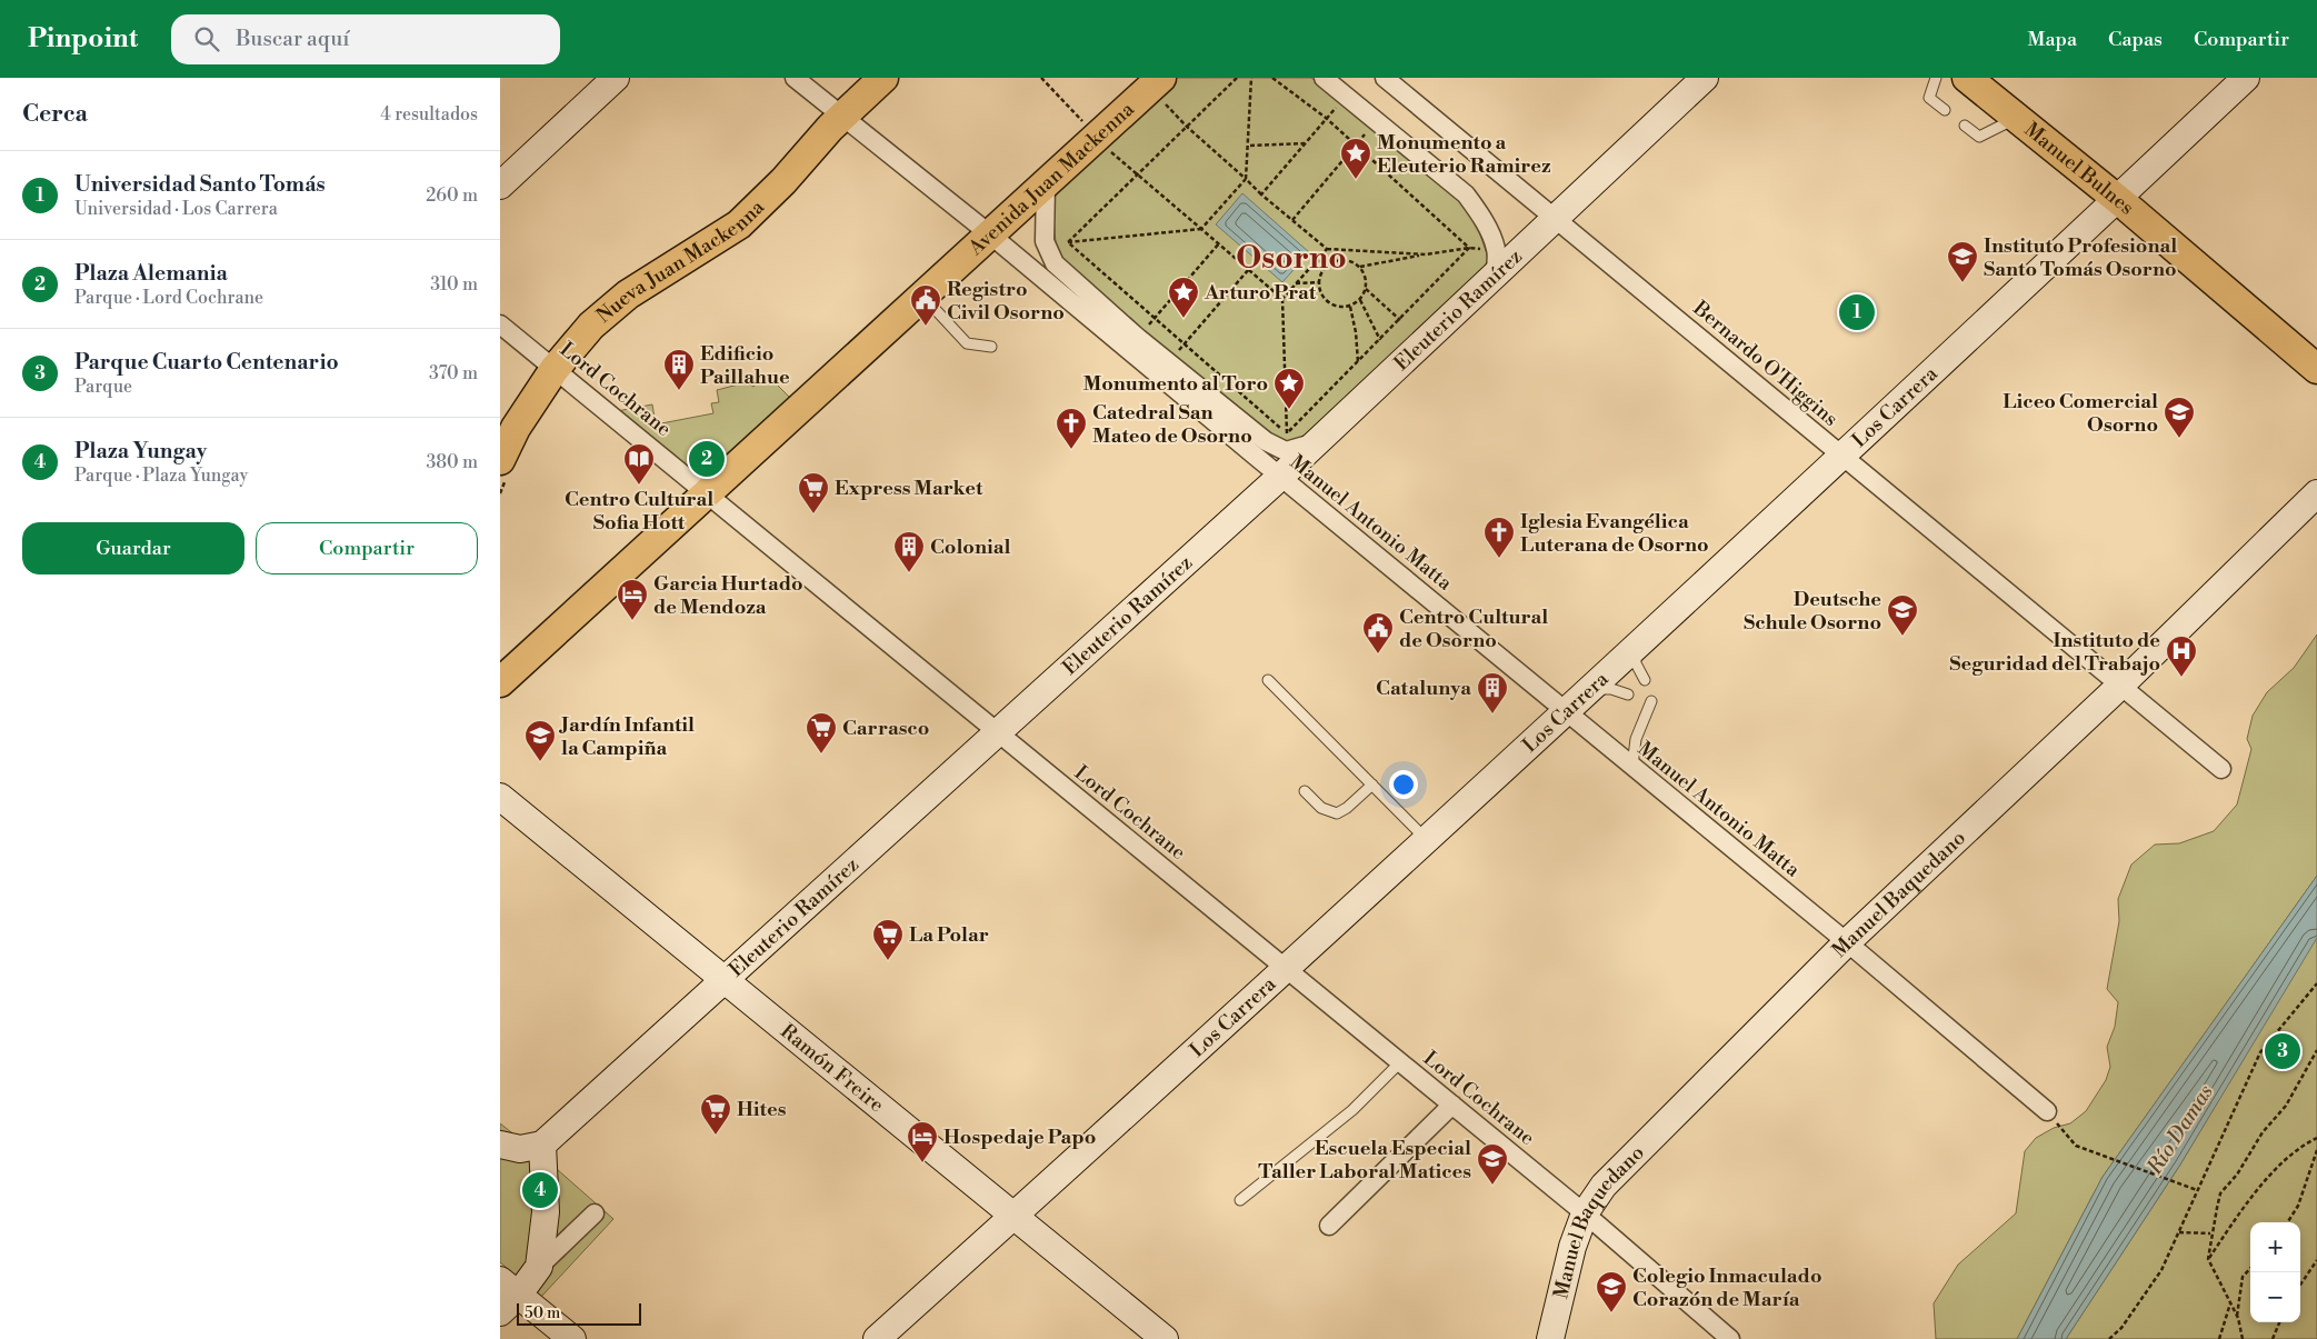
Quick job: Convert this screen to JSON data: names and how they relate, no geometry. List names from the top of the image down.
{
  "streets": {
    "main road": [
      "Manuel Bulnes",
      "Avenida Juan Mackenna",
      "Nueva Juan Mackenna",
      "Eleuterio Ramírez",
      "Los Carrera",
      "Manuel Baquedano",
      "Ramón Freire"
    ],
    "street": ["Bernardo O'Higgins", "Lord Cochrane", "Manuel Antonio Matta"]
  },
  "crossings": [
    ["Manuel Bulnes", "Los Carrera"],
    ["Avenida Juan Mackenna", "Lord Cochrane"],
    ["Avenida Juan Mackenna", "Manuel Antonio Matta"],
    ["Nueva Juan Mackenna", "Lord Cochrane"],
    ["Nueva Juan Mackenna", "Manuel Antonio Matta"],
    ["Eleuterio Ramírez", "Bernardo O'Higgins"],
    ["Eleuterio Ramírez", "Lord Cochrane"],
    ["Eleuterio Ramírez", "Manuel Antonio Matta"],
    ["Eleuterio Ramírez", "Ramón Freire"],
    ["Bernardo O'Higgins", "Los Carrera"],
    ["Bernardo O'Higgins", "Manuel Baquedano"],
    ["Lord Cochrane", "Los Carrera"],
    ["Lord Cochrane", "Manuel Baquedano"],
    ["Los Carrera", "Manuel Antonio Matta"],
    ["Los Carrera", "Ramón Freire"],
    ["Manuel Antonio Matta", "Manuel Baquedano"]
  ],
  "districts": ["Osorno"],
  "water": ["Río Damas"],
  "places": {
    "place": ["Monumento a Eleuterio Ramirez", "Arturo Prat", "Monumento al Toro"],
    "school or university": [
      "Instituto Profesional Santo Tomás Osorno",
      "Liceo Comercial Osorno",
      "Deutsche Schule Osorno",
      "Jardín Infantil la Campiña",
      "Escuela Especial Taller Laboral Matices",
      "Colegio Inmaculado Corazón de María"
    ],
    "public building": ["Registro Civil Osorno", "Centro Cultural de Osorno"],
    "building": ["Edificio Paillahue", "Colonial", "Catalunya"],
    "church": ["Catedral San Mateo de Osorno", "Iglesia Evangélica Luterana de Osorno"],
    "library": ["Centro Cultural Sofia Hott"],
    "supermarket": [
      "Express Market",
      "Carrasco",
      "La Polar",
      "Hites"
    ],
    "hotel": ["Garcia Hurtado de Mendoza", "Hospedaje Papo"],
    "hospital": ["Instituto de Seguridad del Trabajo"]
  },
  "scale_bar": "50 m",
  "page": {
    "header": "Pinpoint",
    "search": "Buscar aquí",
    "nav": ["Mapa", "Capas", "Compartir"],
    "heading": ["Cerca", "4 resultados"],
    "list": [
      {
        "mark": "1",
        "name": "Universidad Santo Tomás",
        "note": "Universidad · Los Carrera",
        "value": "260 m"
      },
      {
        "mark": "2",
        "name": "Plaza Alemania",
        "note": "Parque · Lord Cochrane",
        "value": "310 m"
      },
      {
        "mark": "3",
        "name": "Parque Cuarto Centenario",
        "note": "Parque",
        "value": "370 m"
      },
      {
        "mark": "4",
        "name": "Plaza Yungay",
        "note": "Parque · Plaza Yungay",
        "value": "380 m"
      }
    ],
    "pins": [
      "1",
      "2",
      "3",
      "4"
    ],
    "buttons": ["Guardar", "Compartir"],
    "map_buttons": ["+", "−"],
    "scale": "50 m"
  }
}
